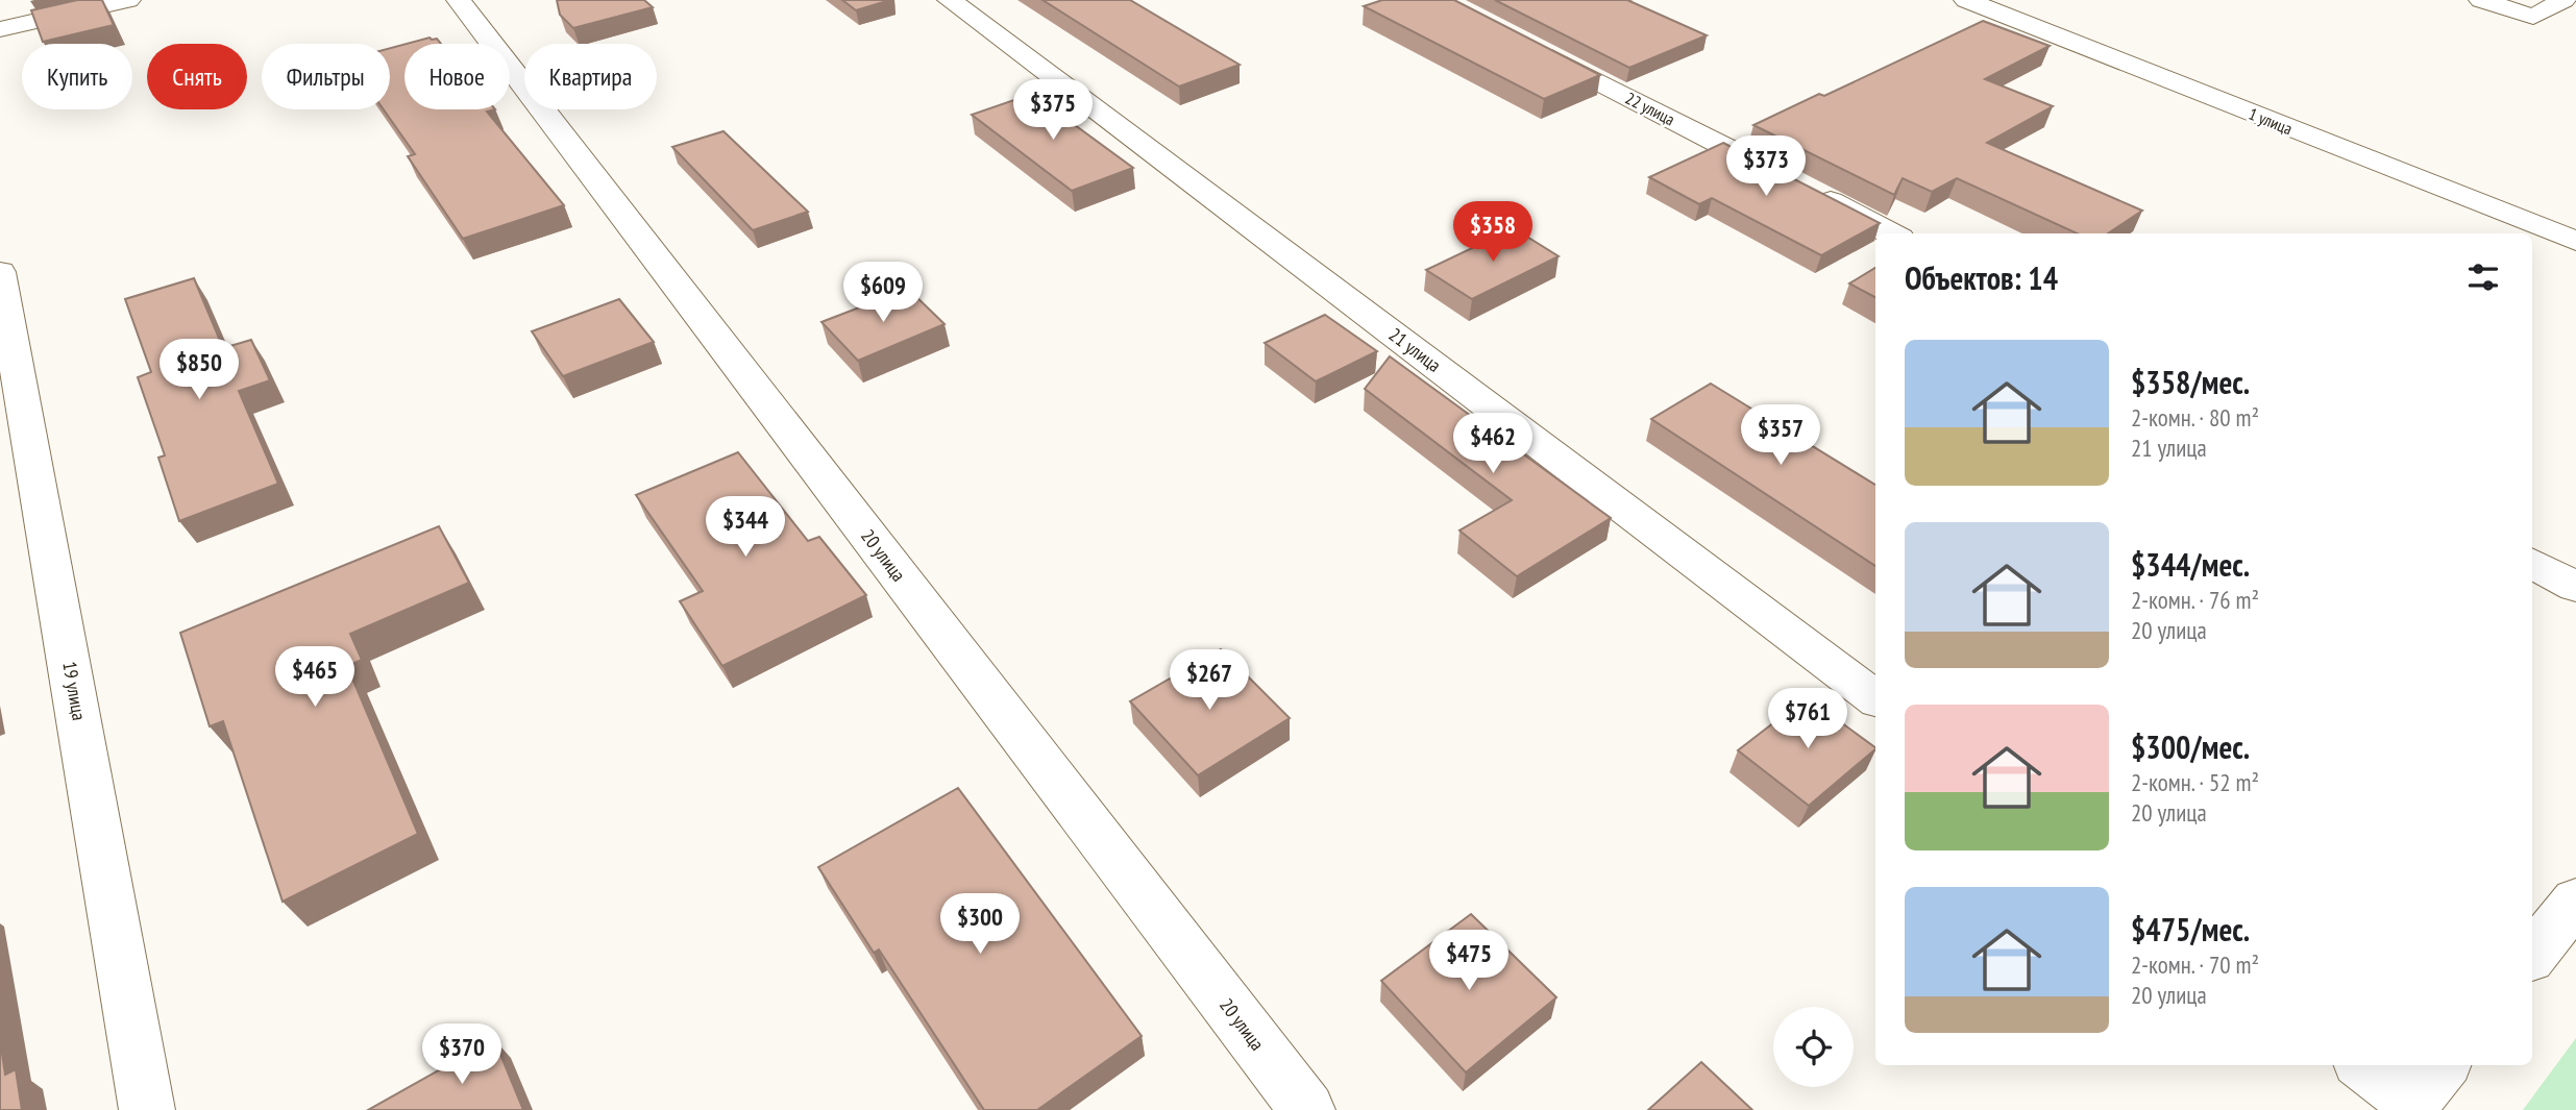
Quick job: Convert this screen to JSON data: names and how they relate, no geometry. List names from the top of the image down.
{
  "streets": {
    "street": [
      "22 улица",
      "1 улица",
      "21 улица",
      "20 улица",
      "19 улица"
    ]
  },
  "page": {
    "chip": [
      "Купить",
      "Снять",
      "Фильтры",
      "Новое",
      "Квартира"
    ],
    "price": [
      "$375",
      "$373",
      "$358",
      "$609",
      "$850",
      "$357",
      "$462",
      "$344",
      "$465",
      "$267",
      "$761",
      "$300",
      "$475",
      "$370"
    ],
    "heading": "Объектов: 14",
    "list": [
      {
        "name": "$358/мес.",
        "note": "2-комн. · 80 m² · 21 улица"
      },
      {
        "name": "$344/мес.",
        "note": "2-комн. · 76 m² · 20 улица"
      },
      {
        "name": "$300/мес.",
        "note": "2-комн. · 52 m² · 20 улица"
      },
      {
        "name": "$475/мес.",
        "note": "2-комн. · 70 m² · 20 улица"
      }
    ]
  }
}
